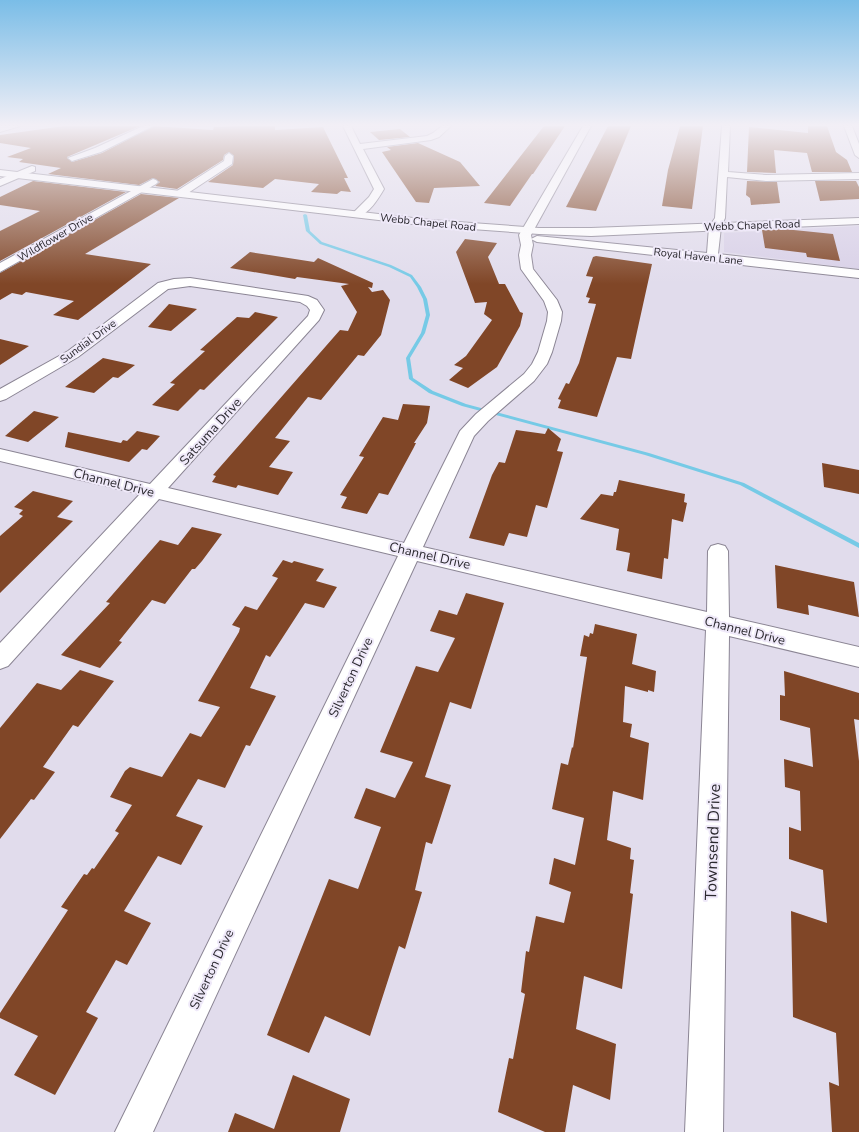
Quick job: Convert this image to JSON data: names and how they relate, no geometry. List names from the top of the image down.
{
  "streets": {
    "main road": ["Webb Chapel Road"],
    "street": [
      "Wildflower Drive",
      "Royal Haven Lane",
      "Sundial Drive",
      "Satsuma Drive",
      "Channel Drive",
      "Silverton Drive",
      "Townsend Drive"
    ]
  },
  "crossings": [
    ["Webb Chapel Road", "Wildflower Drive"],
    ["Webb Chapel Road", "Royal Haven Lane"],
    ["Webb Chapel Road", "Silverton Drive"],
    ["Royal Haven Lane", "Silverton Drive"],
    ["Sundial Drive", "Satsuma Drive"],
    ["Satsuma Drive", "Channel Drive"],
    ["Channel Drive", "Silverton Drive"],
    ["Channel Drive", "Townsend Drive"]
  ]
}
